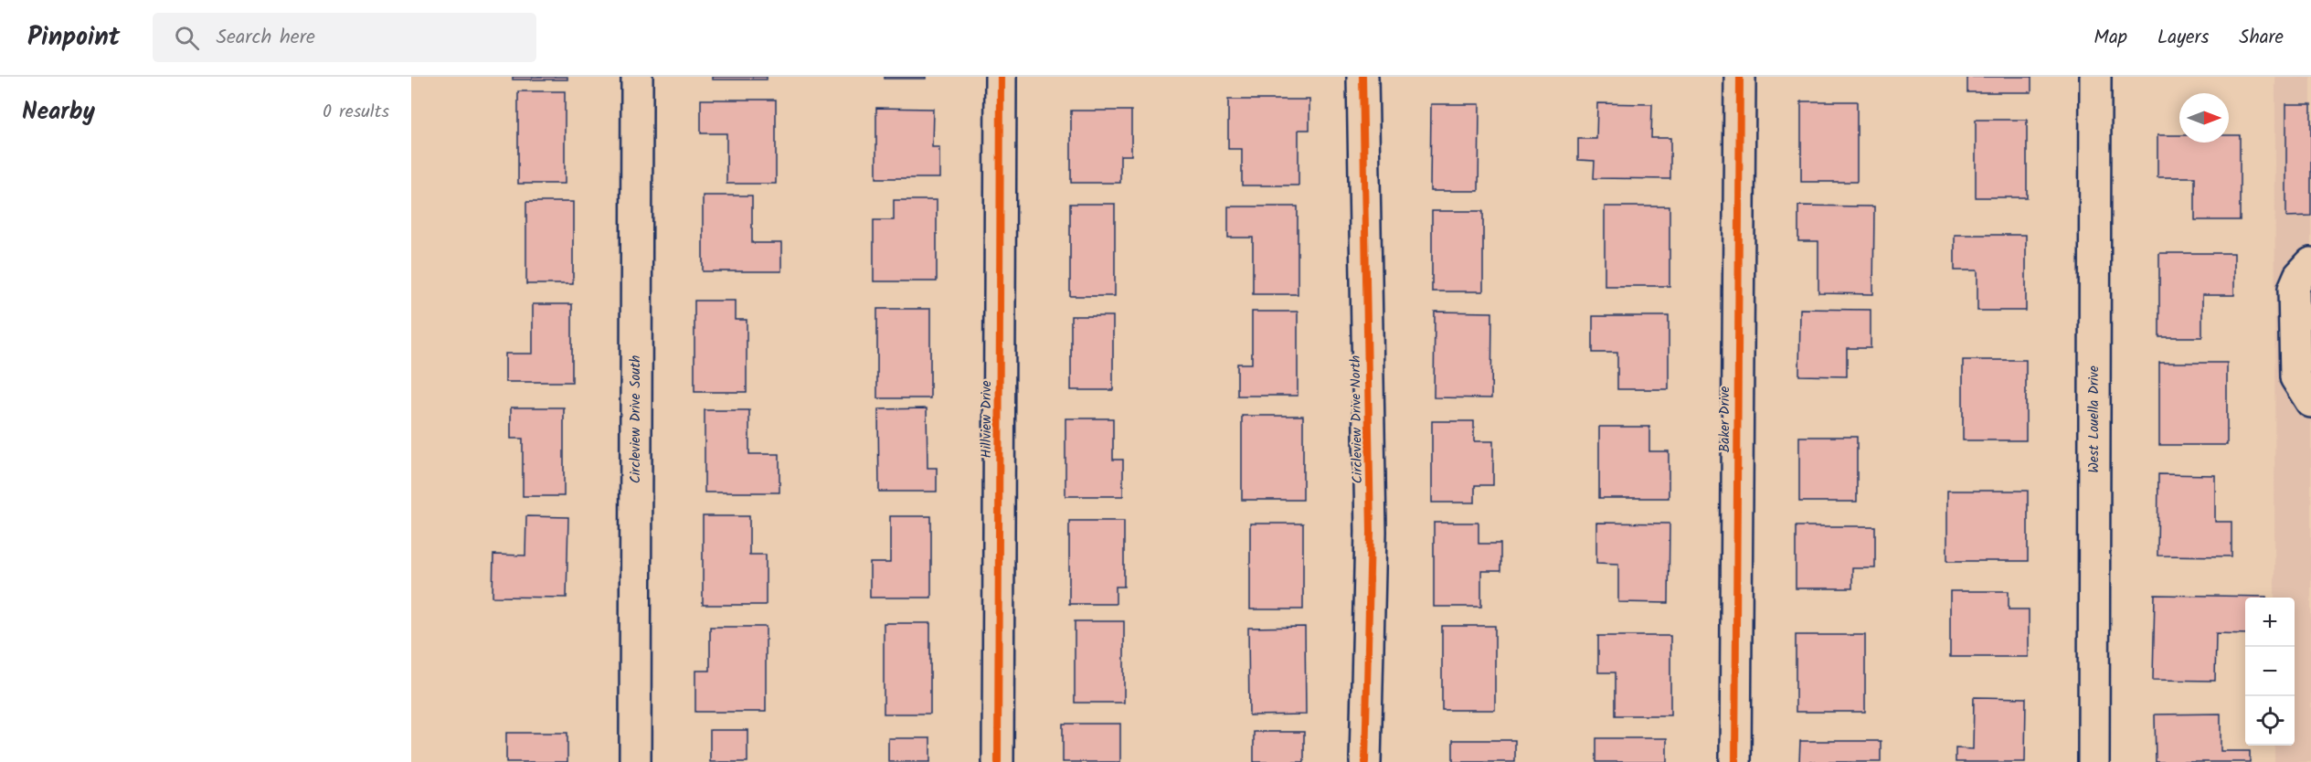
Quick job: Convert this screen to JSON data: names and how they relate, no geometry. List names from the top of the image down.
{
  "streets": {
    "street": [
      "Circleview Drive South",
      "Hillview Drive",
      "Circleview Drive North",
      "Baker Drive",
      "West Louella Drive"
    ]
  },
  "north": "right",
  "page": {
    "header": "Pinpoint",
    "search": "Search here",
    "nav": ["Map", "Layers", "Share"],
    "heading": ["Nearby", "0 results"],
    "map_buttons": ["+", "−"]
  }
}
